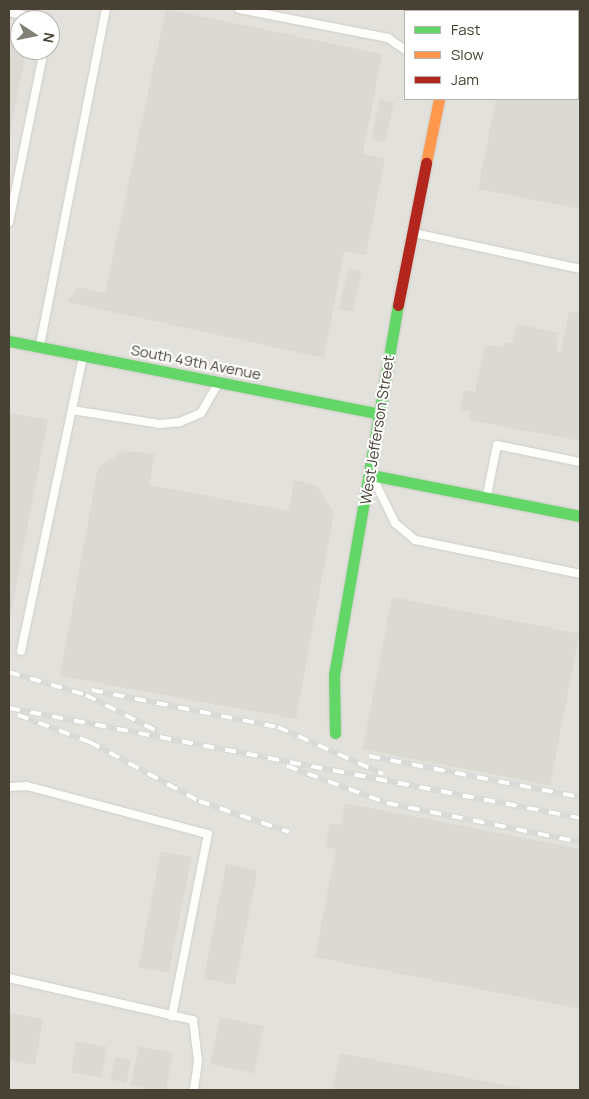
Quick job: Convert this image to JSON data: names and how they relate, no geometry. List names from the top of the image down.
{
  "streets": {
    "street": ["South 49th Avenue", "West Jefferson Street"]
  },
  "crossings": [
    ["South 49th Avenue", "West Jefferson Street"]
  ],
  "legend": ["Fast", "Slow", "Jam"],
  "north": "right"
}
